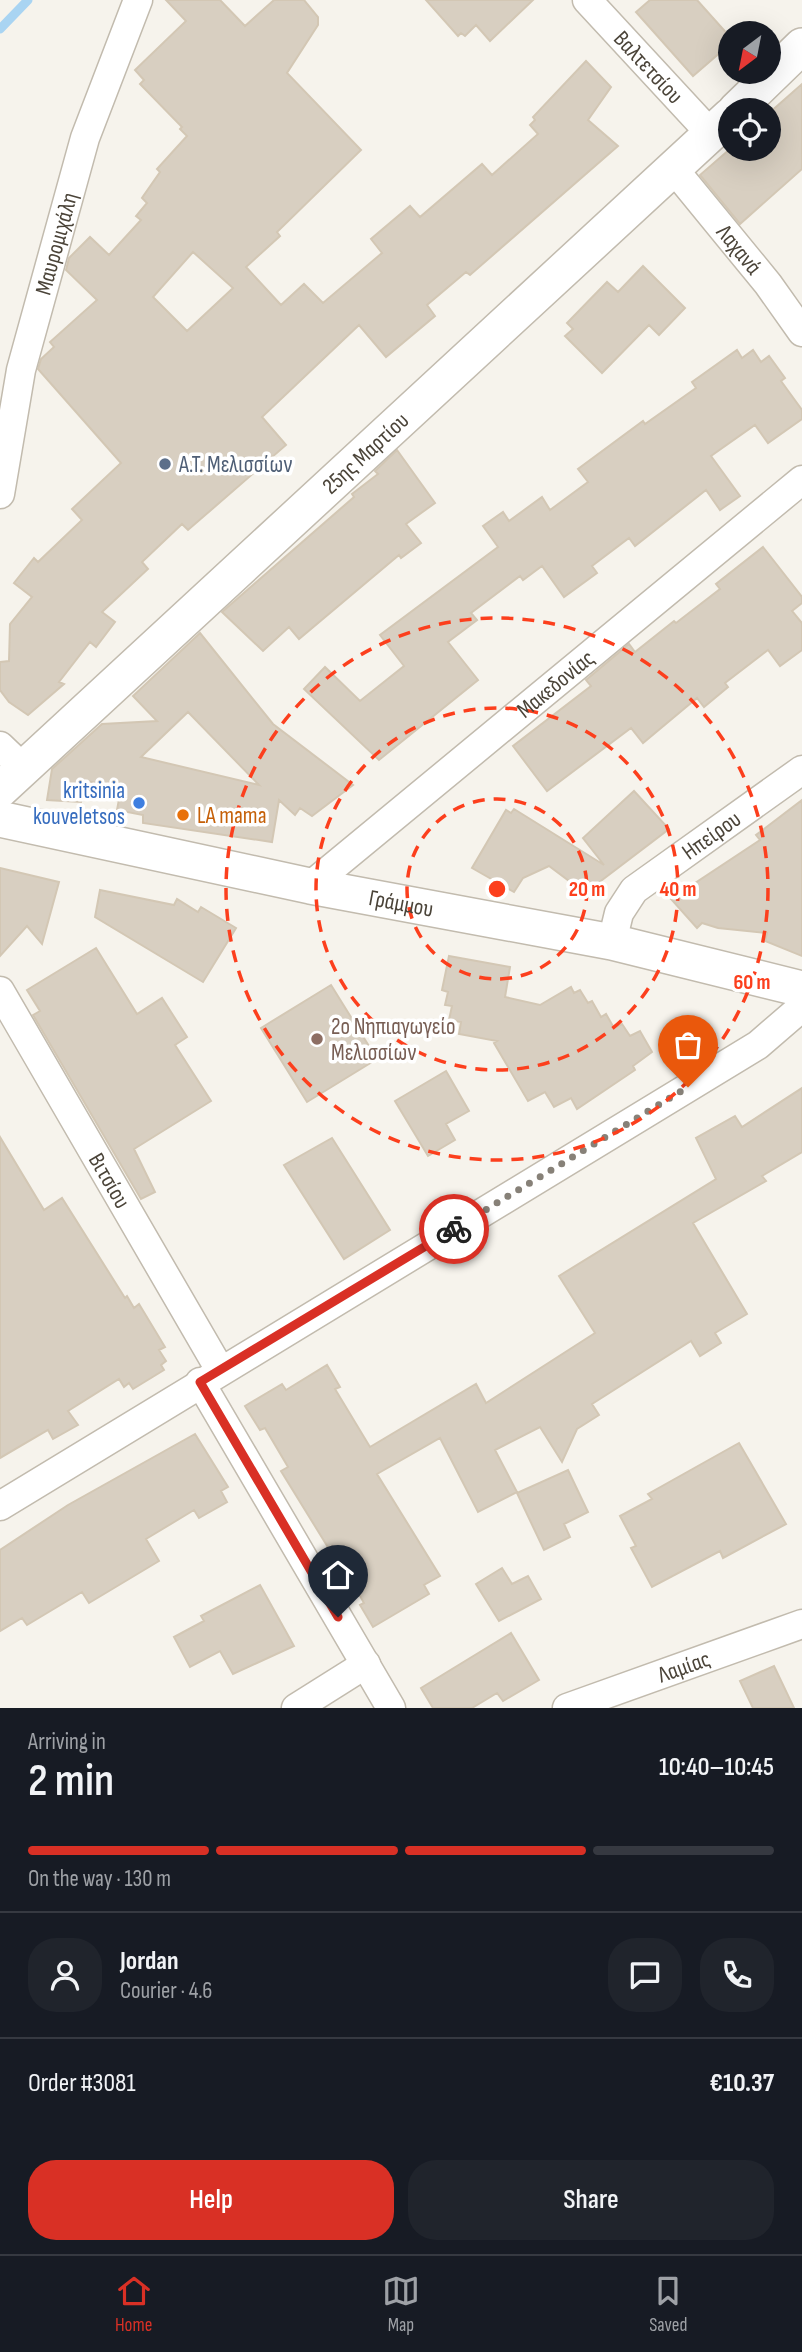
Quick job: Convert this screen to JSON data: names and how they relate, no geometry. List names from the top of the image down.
{
  "streets": {
    "street": [
      "Βαλτετσίου",
      "Μαυρομιχάλη",
      "Λαχανά",
      "25ης Μαρτίου",
      "Μακεδονίας",
      "Ηπείρου",
      "Γράμμου",
      "Βιτσίου",
      "Λαμίας"
    ]
  },
  "crossings": [
    ["Λαχανά", "25ης Μαρτίου"],
    ["Μακεδονίας", "Γράμμου"],
    ["Ηπείρου", "Γράμμου"]
  ],
  "places": [
    "Α.Τ. Μελισσίων",
    "kritsinia kouveletsos",
    "LA mama",
    "2ο Νηπιαγωγείο Μελισσίων"
  ],
  "north": "bottom left",
  "page": {
    "heading": ["2 min", "Arriving in", "10:40–10:45"],
    "panel": [
      "Jordan",
      "Courier · 4.6",
      "Order #3081",
      "€10.37"
    ],
    "bar": "On the way · 130 m",
    "buttons": ["Help", "Share"],
    "tabs": ["Home", "Map", "Saved"]
  },
  "rings": ["20 m", "40 m", "60 m"]
}
